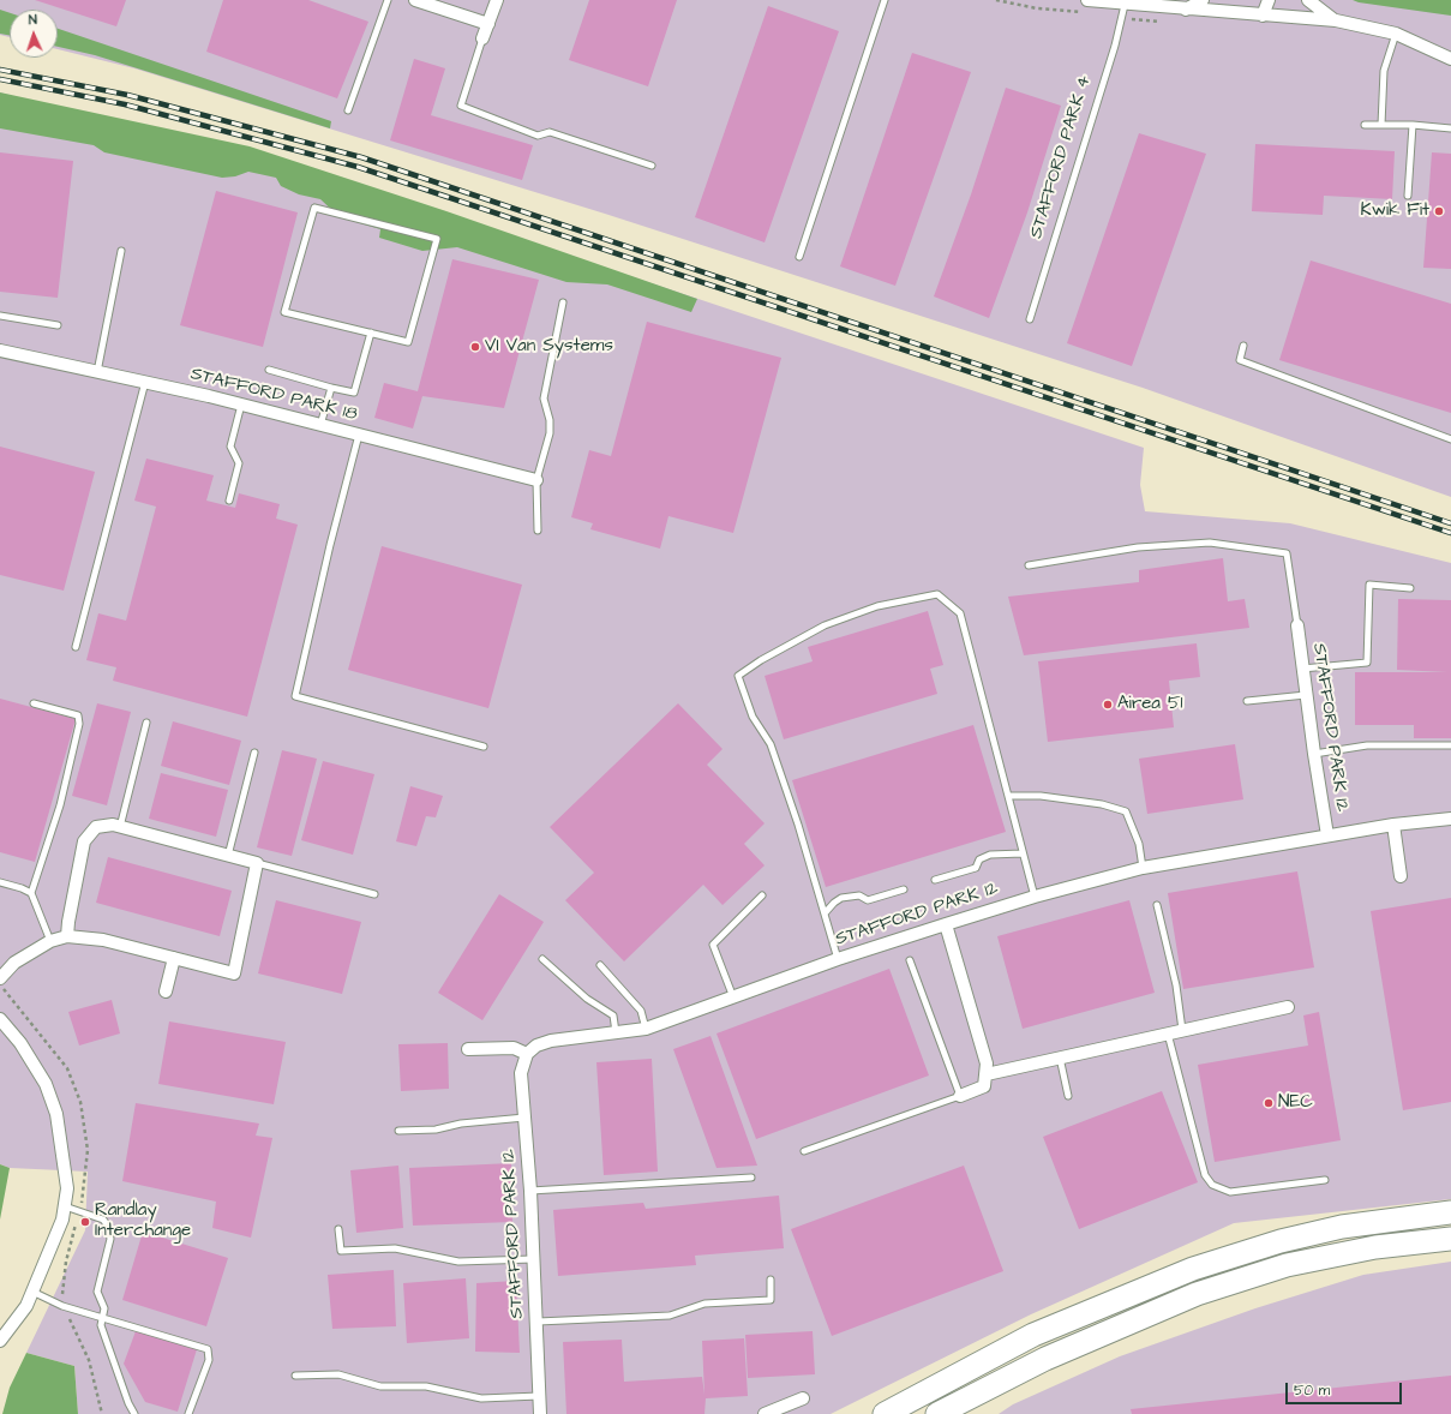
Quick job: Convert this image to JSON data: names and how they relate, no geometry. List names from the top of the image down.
{
  "streets": {
    "street": ["STAFFORD PARK 18", "STAFFORD PARK 12"],
    "lane": ["STAFFORD PARK 4"]
  },
  "places": [
    "Kwik Fit",
    "VI Van Systems",
    "Airea 51",
    "NEC",
    "Randlay Interchange"
  ],
  "scale_bar": "50 m",
  "north": "top"
}
